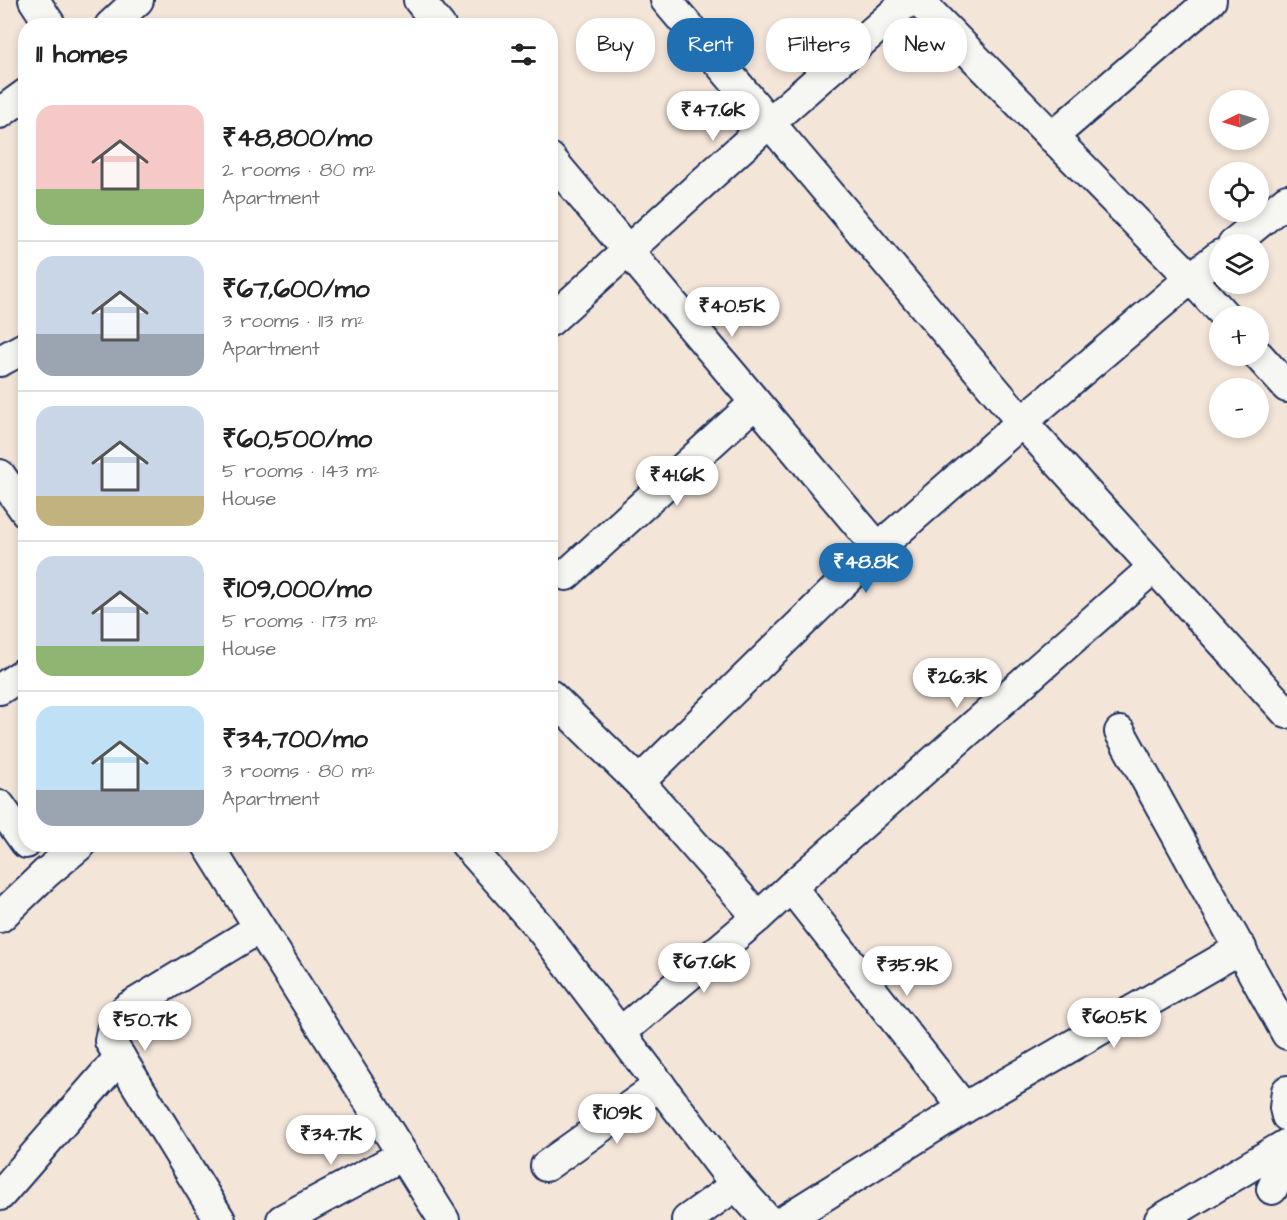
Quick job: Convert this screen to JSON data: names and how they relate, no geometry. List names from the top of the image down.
{
  "north": "left",
  "page": {
    "chip": [
      "Buy",
      "Rent",
      "Filters",
      "New"
    ],
    "heading": "11 homes",
    "map_buttons": ["+", "−"],
    "list": [
      {
        "name": "₹48,800/mo",
        "note": "2 rooms · 80 m² · Apartment"
      },
      {
        "name": "₹67,600/mo",
        "note": "3 rooms · 113 m² · Apartment"
      },
      {
        "name": "₹60,500/mo",
        "note": "5 rooms · 143 m² · House"
      },
      {
        "name": "₹109,000/mo",
        "note": "5 rooms · 173 m² · House"
      },
      {
        "name": "₹34,700/mo",
        "note": "3 rooms · 80 m² · Apartment"
      }
    ],
    "price": [
      "₹47.6K",
      "₹40.5K",
      "₹41.6K",
      "₹48.8K",
      "₹26.3K",
      "₹67.6K",
      "₹35.9K",
      "₹60.5K",
      "₹50.7K",
      "₹109K",
      "₹34.7K"
    ]
  }
}
